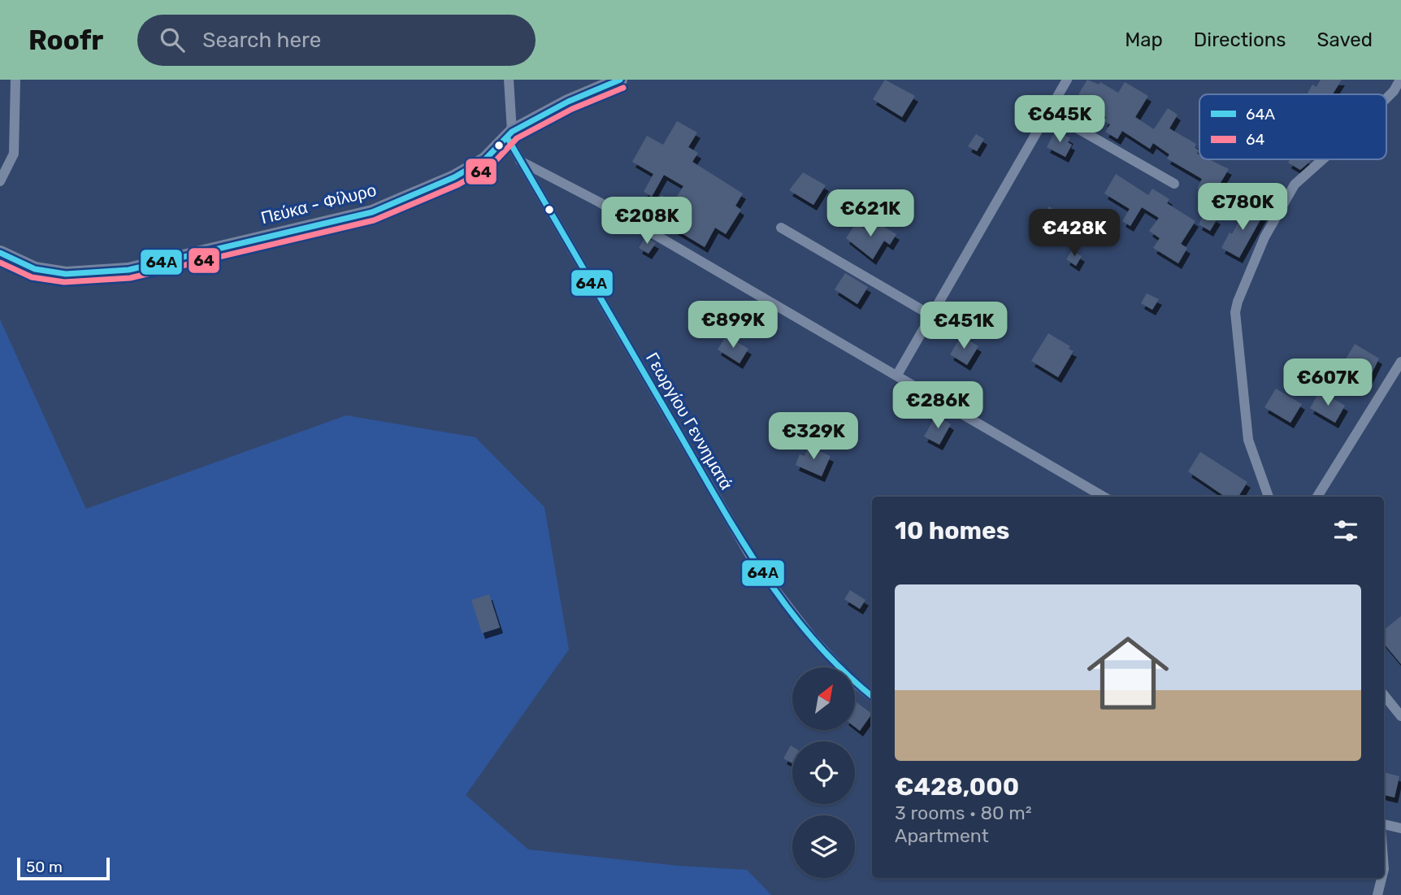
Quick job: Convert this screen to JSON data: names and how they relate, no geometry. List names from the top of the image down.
{
  "streets": {
    "main road": ["Πεύκα - Φίλυρο"],
    "street": ["Γεωργίου Γεννηματά"]
  },
  "crossings": [
    ["Πεύκα - Φίλυρο", "Γεωργίου Γεννηματά"]
  ],
  "lines": ["transit line 64Α", "transit line 64"],
  "legend": ["64Α", "64"],
  "scale_bar": "50 m",
  "north": "top right",
  "page": {
    "header": "Roofr",
    "search": "Search here",
    "nav": ["Map", "Directions", "Saved"],
    "price": [
      "€645K",
      "€780K",
      "€621K",
      "€208K",
      "€428K",
      "€899K",
      "€451K",
      "€607K",
      "€286K",
      "€329K"
    ],
    "heading": "10 homes",
    "list": [
      {
        "name": "€428,000",
        "note": "3 rooms · 80 m² · Apartment"
      }
    ],
    "scale": "50 m"
  }
}
